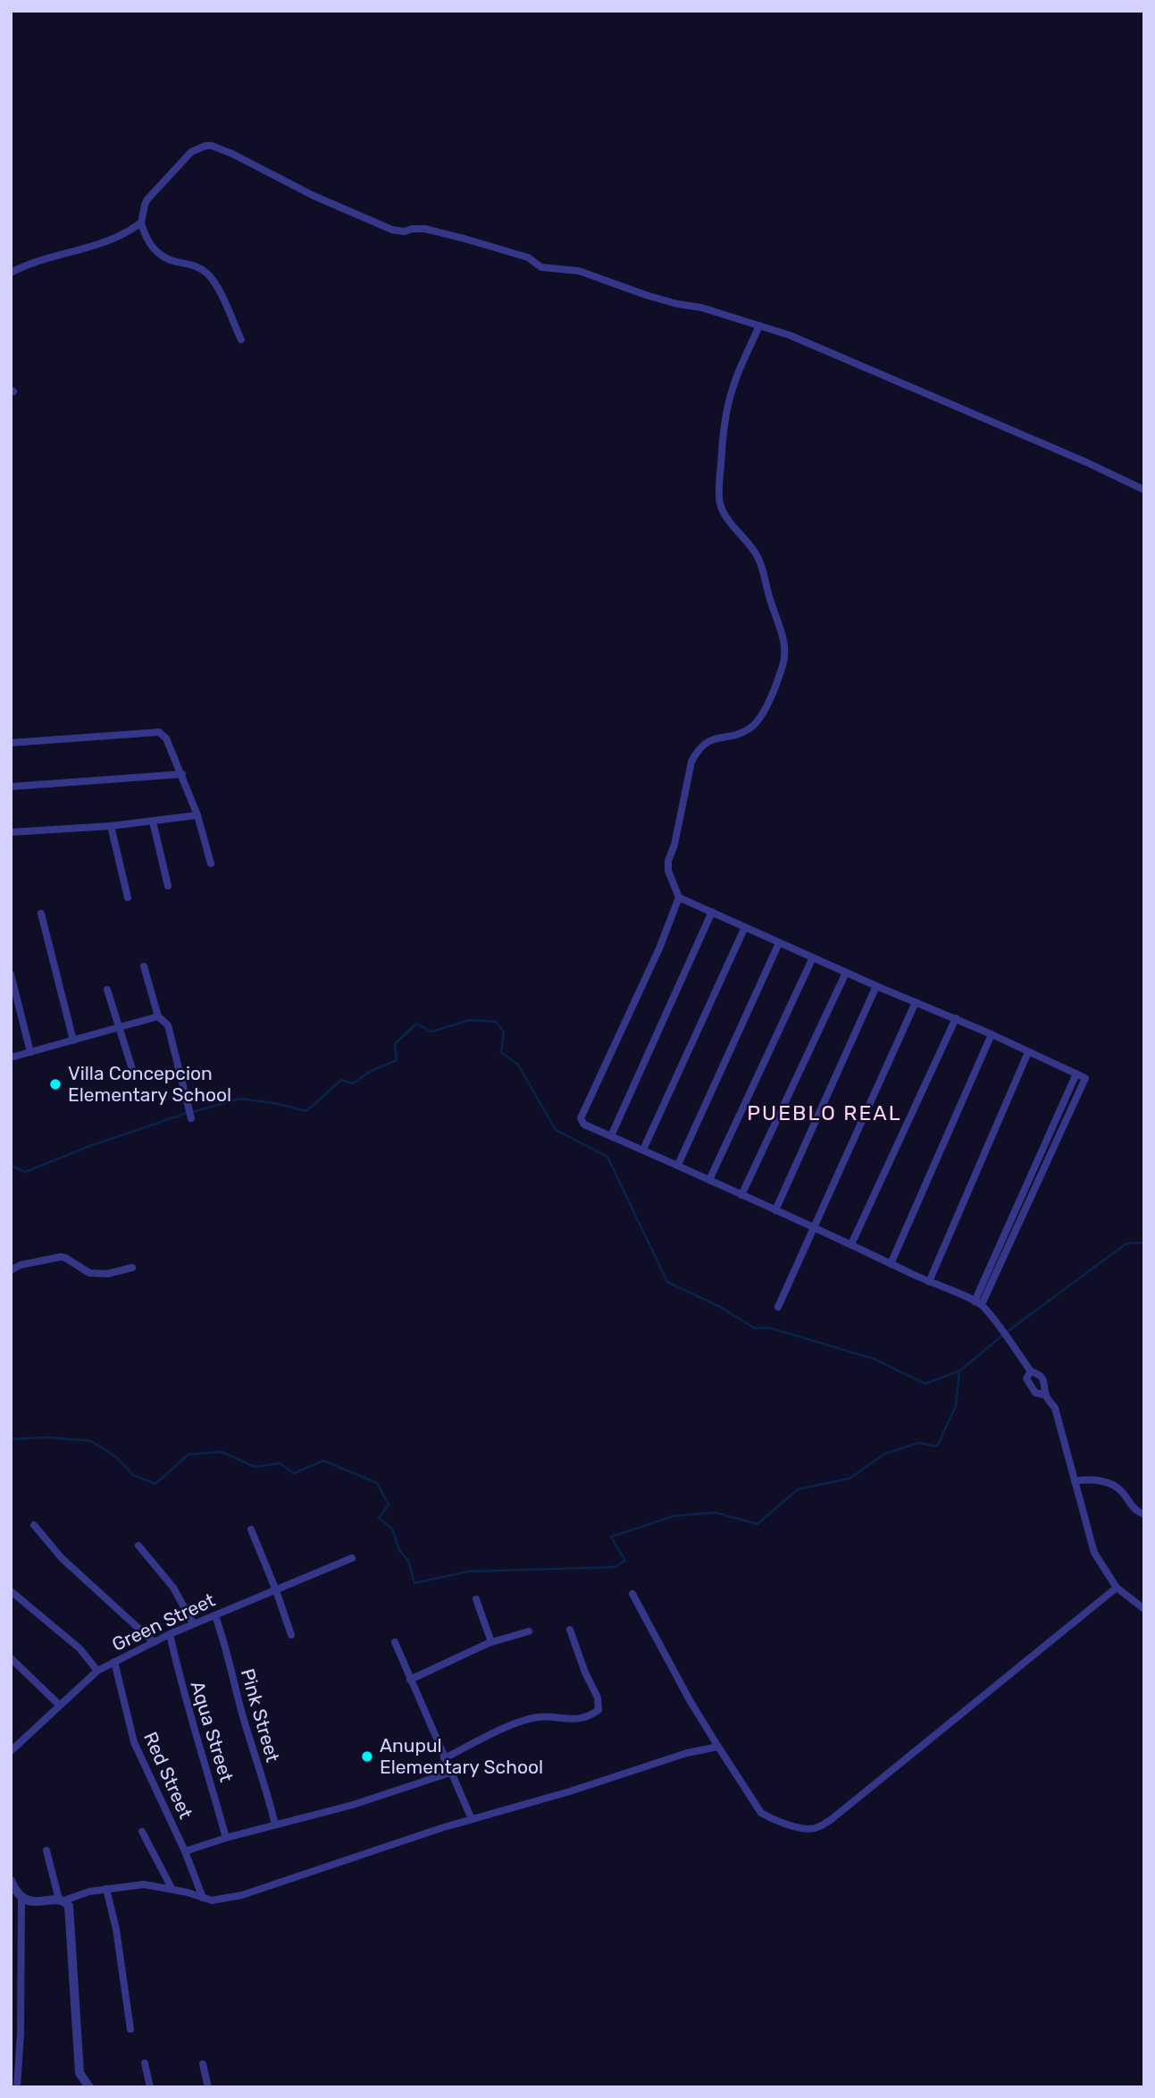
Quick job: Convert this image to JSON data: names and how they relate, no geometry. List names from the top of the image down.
{
  "streets": {
    "street": [
      "Green Street",
      "Pink Street",
      "Aqua Street",
      "Red Street"
    ]
  },
  "crossings": [
    ["Green Street", "Pink Street"],
    ["Green Street", "Aqua Street"],
    ["Green Street", "Red Street"]
  ],
  "districts": ["PUEBLO REAL"],
  "places": ["Villa Concepcion Elementary School", "Anupul Elementary School"]
}
